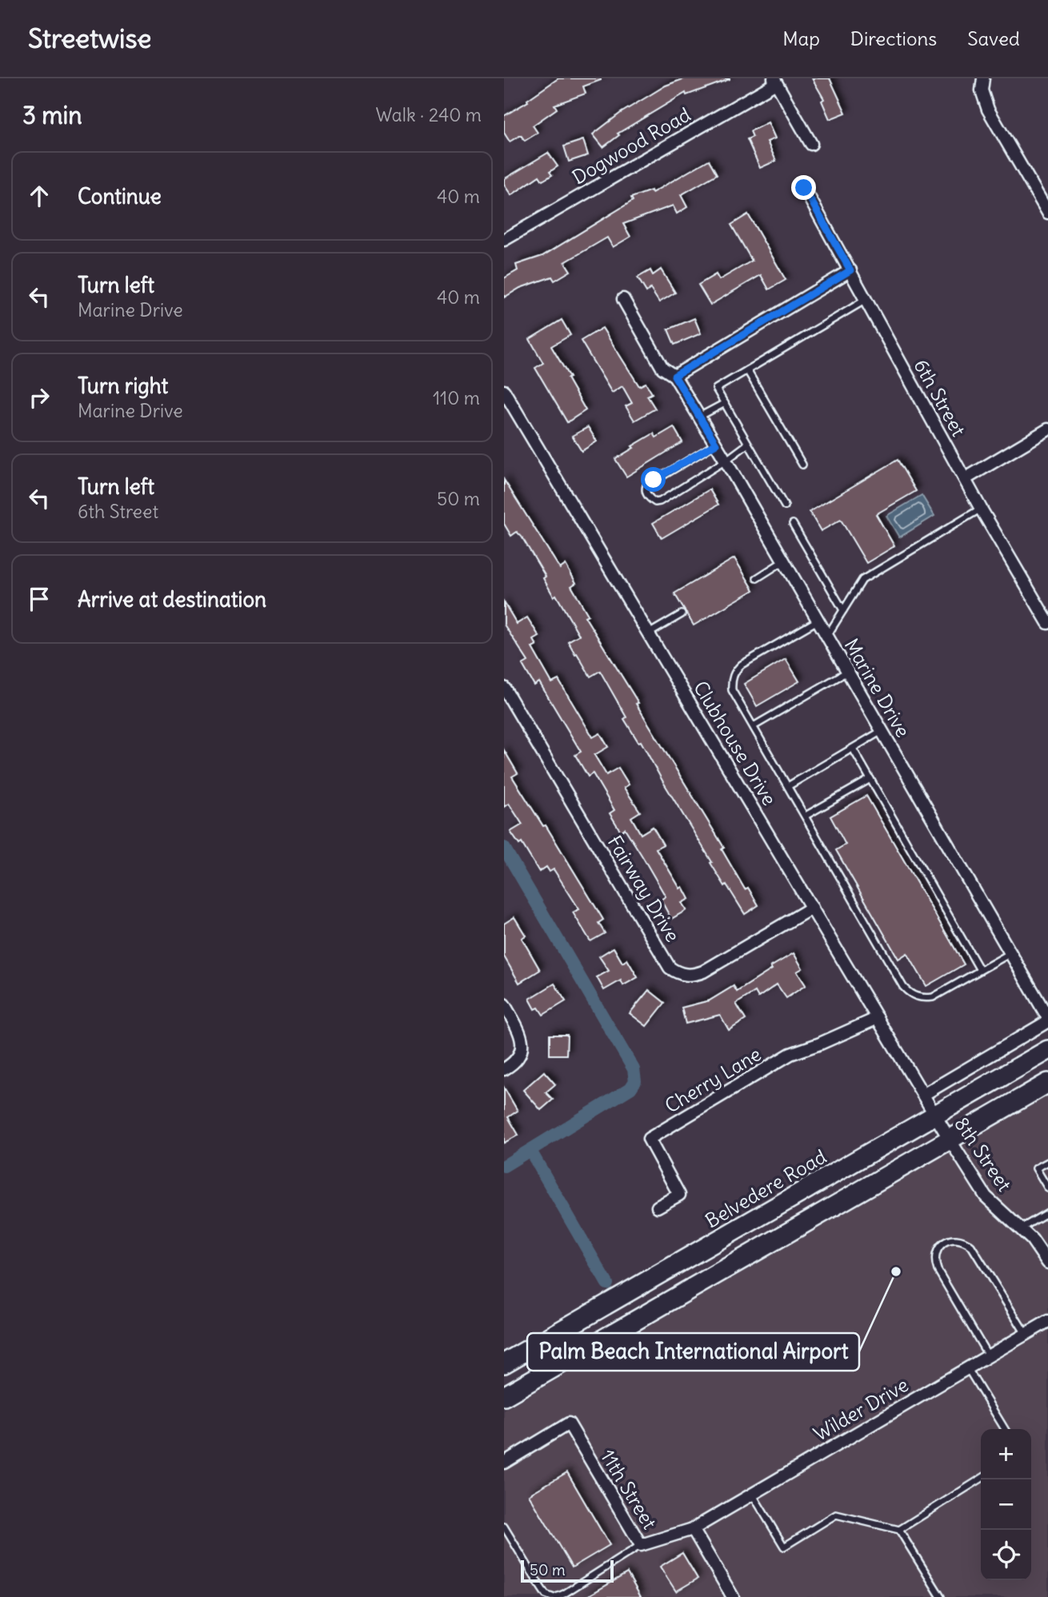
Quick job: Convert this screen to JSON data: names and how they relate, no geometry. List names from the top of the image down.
{
  "streets": {
    "main road": ["Belvedere Road"],
    "street": [
      "Dogwood Road",
      "6th Street",
      "Marine Drive",
      "Clubhouse Drive",
      "Fairway Drive",
      "Cherry Lane",
      "8th Street",
      "Wilder Drive",
      "11th Street"
    ]
  },
  "crossings": [
    ["Clubhouse Drive", "Fairway Drive"],
    ["Clubhouse Drive", "Cherry Lane"],
    ["Clubhouse Drive", "8th Street"],
    ["Clubhouse Drive", "Belvedere Road"],
    ["8th Street", "Belvedere Road"],
    ["Wilder Drive", "11th Street"]
  ],
  "places": ["Palm Beach International Airport"],
  "scale_bar": "50 m",
  "page": {
    "header": "Streetwise",
    "nav": ["Map", "Directions", "Saved"],
    "heading": ["3 min", "Walk · 240 m"],
    "list": [
      ["Continue", "40 m"],
      ["Turn left", "Marine Drive", "40 m"],
      ["Turn right", "Marine Drive", "110 m"],
      ["Turn left", "6th Street", "50 m"],
      "Arrive at destination"
    ],
    "map_buttons": ["+", "−"],
    "scale": "50 m"
  }
}
